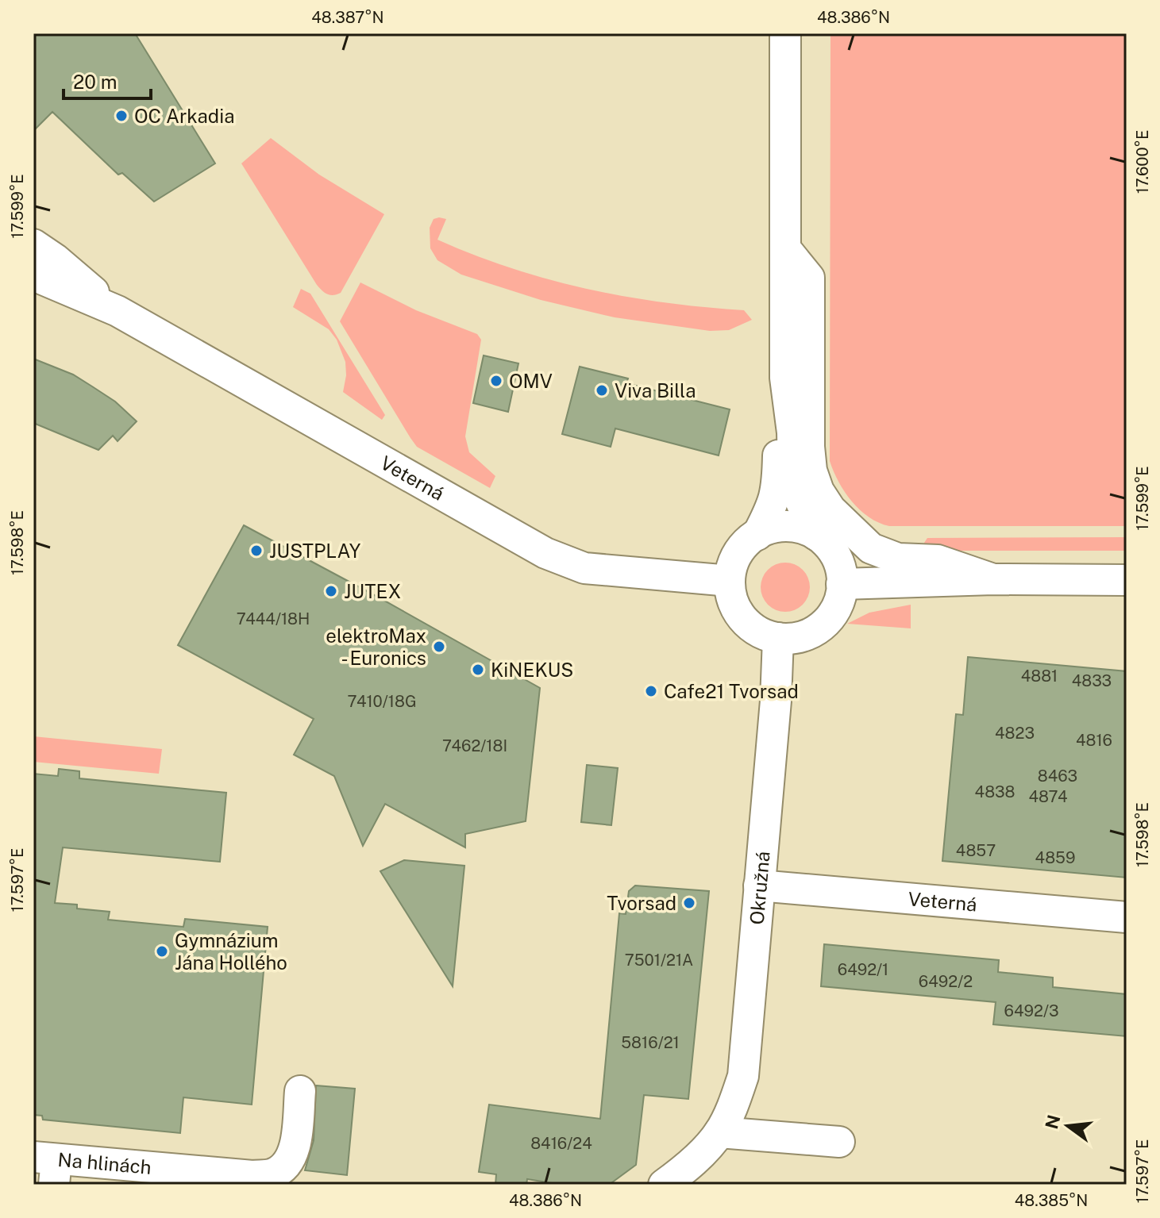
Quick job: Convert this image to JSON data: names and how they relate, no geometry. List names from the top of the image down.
{
  "streets": {
    "street": ["Veterná", "Okružná", "Na hlinách"]
  },
  "crossings": [
    ["Veterná", "Okružná"]
  ],
  "places": [
    "OC Arkadia",
    "OMV",
    "Viva Billa",
    "JUSTPLAY",
    "JUTEX",
    "elektroMax - Euronics",
    "KiNEKUS",
    "Cafe21 Tvorsad",
    "Tvorsad",
    "Gymnázium Jána Hollého"
  ],
  "house_numbers": [
    "7444/18H",
    "4881",
    "4833",
    "7410/18G",
    "4823",
    "4816",
    "7462/18I",
    "8463",
    "4838",
    "4874",
    "4857",
    "4859",
    "7501/21A",
    "6492/1",
    "6492/2",
    "6492/3",
    "5816/21",
    "8416/24"
  ],
  "scale_bar": "20 m",
  "north": "left",
  "coordinates": [
    "48.387°N",
    "48.386°N",
    "17.600°E",
    "17.599°E",
    "17.598°E",
    "17.597°E",
    "48.385°N"
  ]
}
